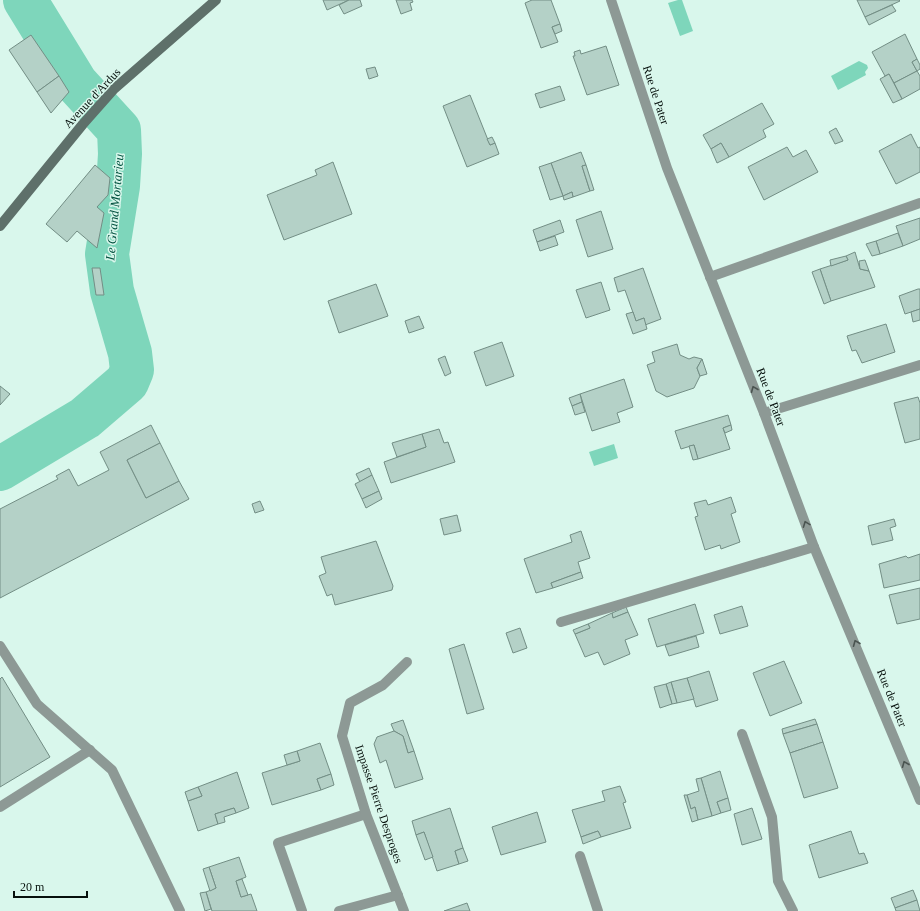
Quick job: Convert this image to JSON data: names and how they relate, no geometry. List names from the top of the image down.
{
  "streets": {
    "main road": ["Avenue d'Ardus"],
    "street": ["Rue de Pater", "Impasse Pierre Desproges"]
  },
  "one_way": ["Rue de Pater"],
  "water": ["Le Grand Mortarieu"],
  "scale_bar": "20 m"
}
